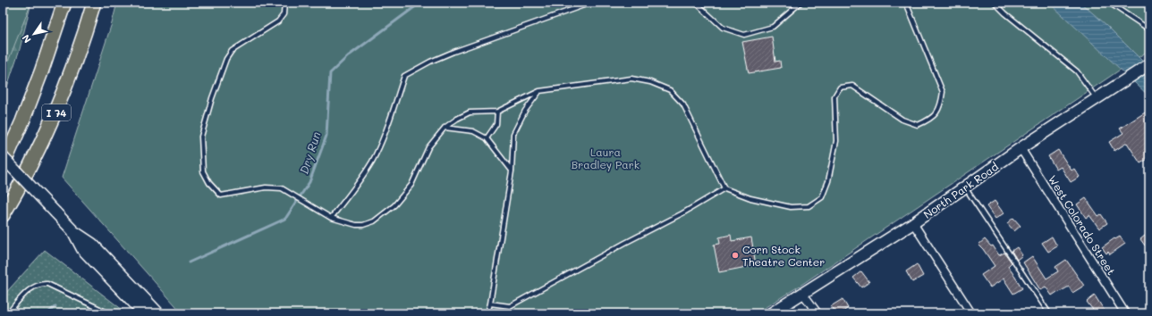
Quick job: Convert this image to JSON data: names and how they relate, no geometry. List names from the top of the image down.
{
  "streets": {
    "highway": ["I 74"],
    "street": ["North Park Road", "West Colorado Street"]
  },
  "crossings": [
    ["North Park Road", "West Colorado Street"]
  ],
  "water": ["Dry Run"],
  "parks": ["Laura Bradley Park"],
  "places": ["Corn Stock Theatre Center"],
  "north": "bottom left"
}
